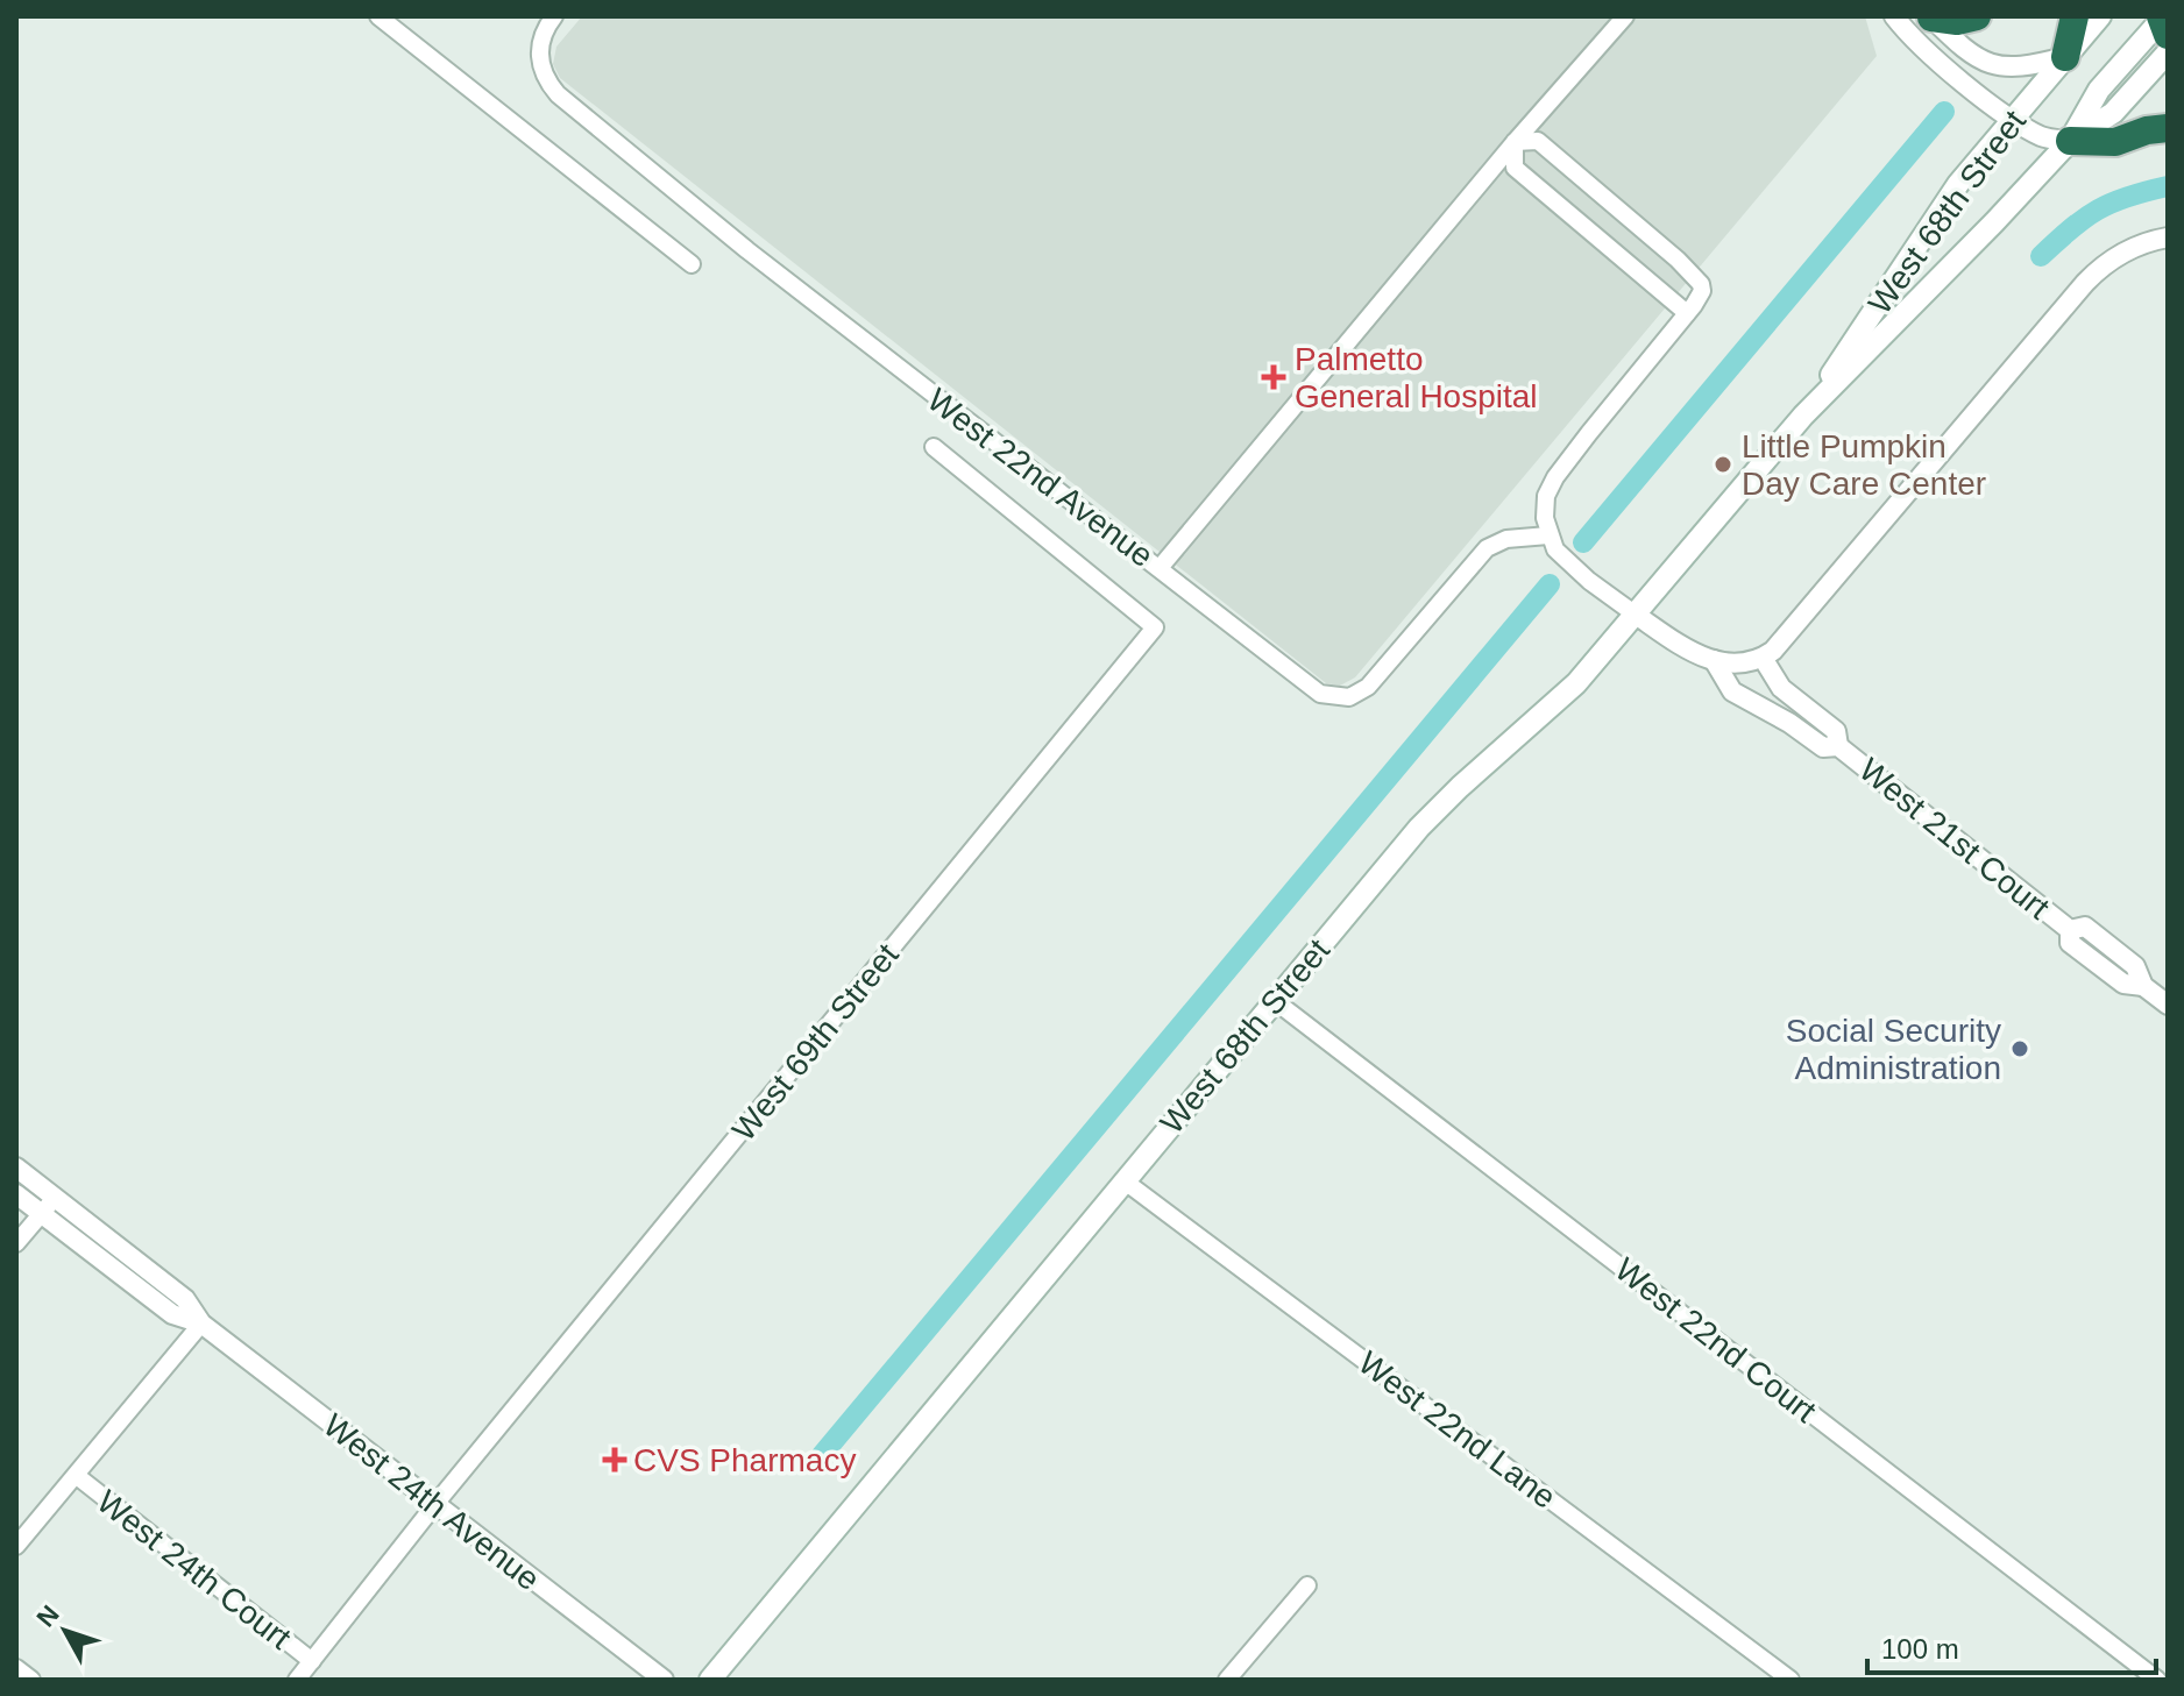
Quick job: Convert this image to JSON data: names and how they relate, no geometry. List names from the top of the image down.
{
  "streets": {
    "main road": ["West 68th Street"],
    "street": [
      "West 22nd Avenue",
      "West 21st Court",
      "West 69th Street",
      "West 22nd Court",
      "West 22nd Lane",
      "West 24th Avenue",
      "West 24th Court"
    ]
  },
  "crossings": [
    ["West 68th Street", "West 21st Court"],
    ["West 68th Street", "West 22nd Court"],
    ["West 68th Street", "West 22nd Lane"],
    ["West 69th Street", "West 24th Avenue"],
    ["West 69th Street", "West 24th Court"]
  ],
  "places": {
    "health": ["Palmetto General Hospital", "CVS Pharmacy"],
    "other": ["Little Pumpkin Day Care Center", "Social Security Administration"]
  },
  "scale_bar": "100 m",
  "north": "top left"
}
